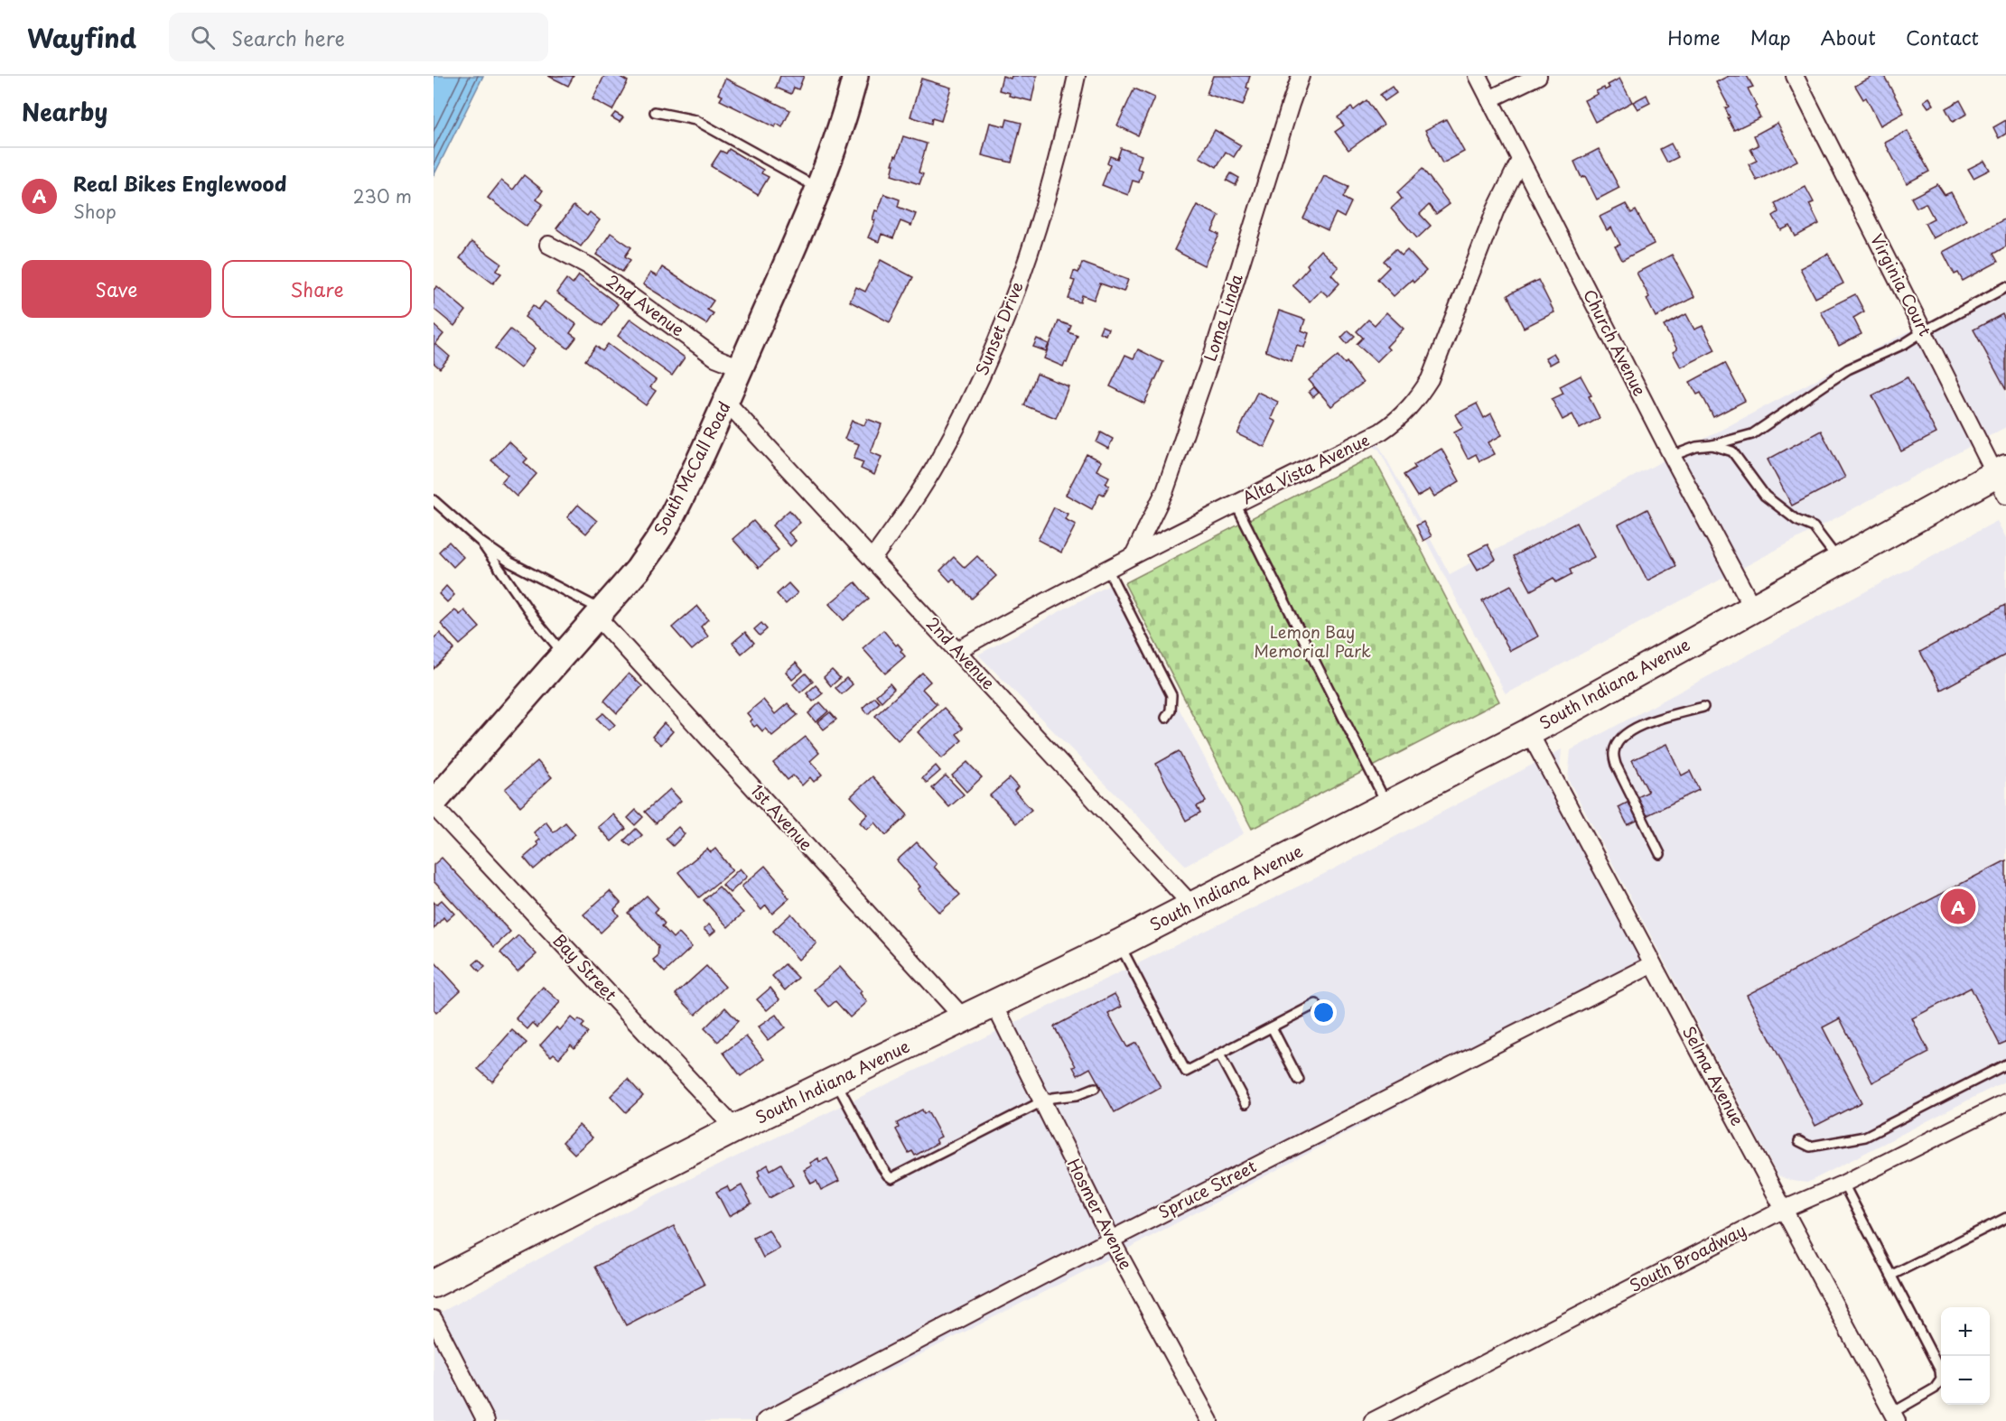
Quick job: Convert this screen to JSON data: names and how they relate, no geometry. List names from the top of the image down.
{
  "streets": {
    "main road": ["South Indiana Avenue"],
    "street": [
      "Virginia Court",
      "2nd Avenue",
      "Loma Linda",
      "Sunset Drive",
      "Church Avenue",
      "South McCall Road",
      "Alta Vista Avenue",
      "1st Avenue",
      "Bay Street",
      "Selma Avenue",
      "Spruce Street",
      "Hosmer Avenue",
      "South Broadway"
    ]
  },
  "crossings": [
    ["Virginia Court", "South Indiana Avenue"],
    ["2nd Avenue", "Sunset Drive"],
    ["2nd Avenue", "South McCall Road"],
    ["2nd Avenue", "Alta Vista Avenue"],
    ["2nd Avenue", "South Indiana Avenue"],
    ["Loma Linda", "Alta Vista Avenue"],
    ["Church Avenue", "Alta Vista Avenue"],
    ["Church Avenue", "South Indiana Avenue"],
    ["South McCall Road", "1st Avenue"],
    ["South Indiana Avenue", "1st Avenue"],
    ["South Indiana Avenue", "Bay Street"],
    ["South Indiana Avenue", "Selma Avenue"],
    ["South Indiana Avenue", "Hosmer Avenue"],
    ["Selma Avenue", "Spruce Street"],
    ["Selma Avenue", "South Broadway"],
    ["Spruce Street", "Hosmer Avenue"]
  ],
  "parks": ["Lemon Bay Memorial Park"],
  "page": {
    "header": "Wayfind",
    "search": "Search here",
    "nav": [
      "Home",
      "Map",
      "About",
      "Contact"
    ],
    "heading": "Nearby",
    "list": [
      {
        "mark": "A",
        "name": "Real Bikes Englewood",
        "note": "Shop",
        "value": "230 m"
      }
    ],
    "buttons": ["Save", "Share"],
    "pins": "A",
    "map_buttons": ["+", "−"]
  }
}
